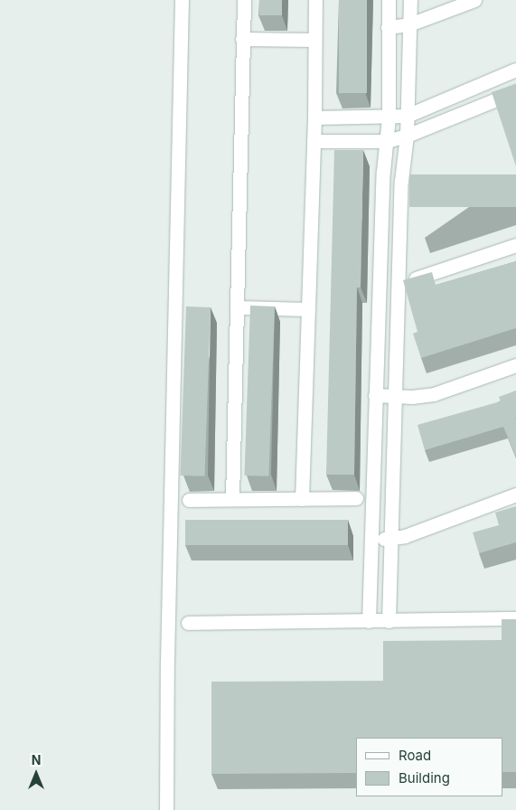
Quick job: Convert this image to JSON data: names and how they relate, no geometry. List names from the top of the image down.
{
  "legend": ["Road", "Building"],
  "north": "top"
}
